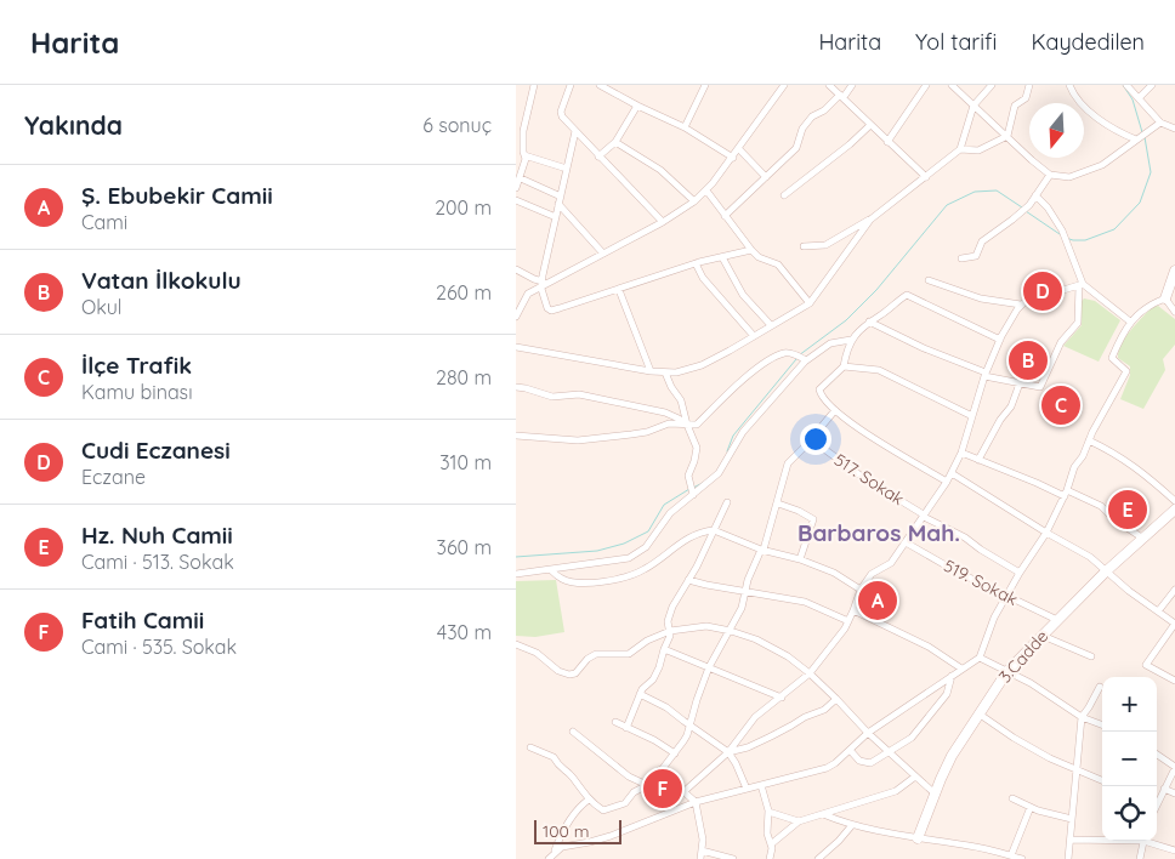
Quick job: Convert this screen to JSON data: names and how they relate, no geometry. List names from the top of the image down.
{
  "streets": {
    "street": ["517. Sokak", "519. Sokak", "3.Cadde"]
  },
  "crossings": [
    ["519. Sokak", "3.Cadde"]
  ],
  "districts": ["Barbaros Mah."],
  "scale_bar": "100 m",
  "north": "bottom",
  "page": {
    "header": "Harita",
    "nav": ["Harita", "Yol tarifi", "Kaydedilen"],
    "heading": ["Yakında", "6 sonuç"],
    "list": [
      {
        "mark": "A",
        "name": "Ş. Ebubekir Camii",
        "note": "Cami",
        "value": "200 m"
      },
      {
        "mark": "B",
        "name": "Vatan İlkokulu",
        "note": "Okul",
        "value": "260 m"
      },
      {
        "mark": "C",
        "name": "İlçe Trafik",
        "note": "Kamu binası",
        "value": "280 m"
      },
      {
        "mark": "D",
        "name": "Cudi Eczanesi",
        "note": "Eczane",
        "value": "310 m"
      },
      {
        "mark": "E",
        "name": "Hz. Nuh Camii",
        "note": "Cami · 513. Sokak",
        "value": "360 m"
      },
      {
        "mark": "F",
        "name": "Fatih Camii",
        "note": "Cami · 535. Sokak",
        "value": "430 m"
      }
    ],
    "pins": [
      "D",
      "B",
      "C",
      "E",
      "A",
      "F"
    ],
    "map_buttons": ["+", "−"],
    "scale": "100 m"
  }
}
